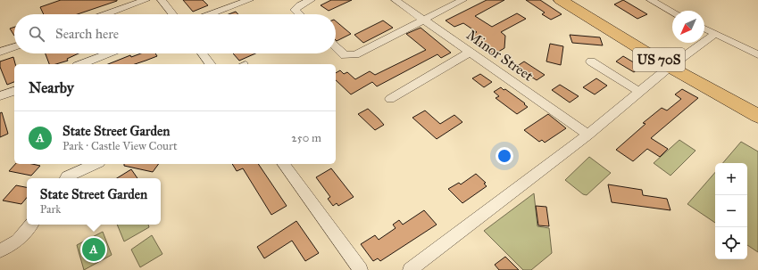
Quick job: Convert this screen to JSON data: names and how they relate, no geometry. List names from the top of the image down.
{
  "streets": {
    "main road": ["US 70S"],
    "street": ["Minor Street"]
  },
  "north": "bottom left",
  "page": {
    "search": "Search here",
    "heading": "Nearby",
    "list": [
      {
        "mark": "A",
        "name": "State Street Garden",
        "note": "Park · Castle View Court",
        "value": "250 m"
      }
    ],
    "map_buttons": ["+", "−"],
    "popup": ["State Street Garden", "Park"],
    "pins": "A"
  }
}
